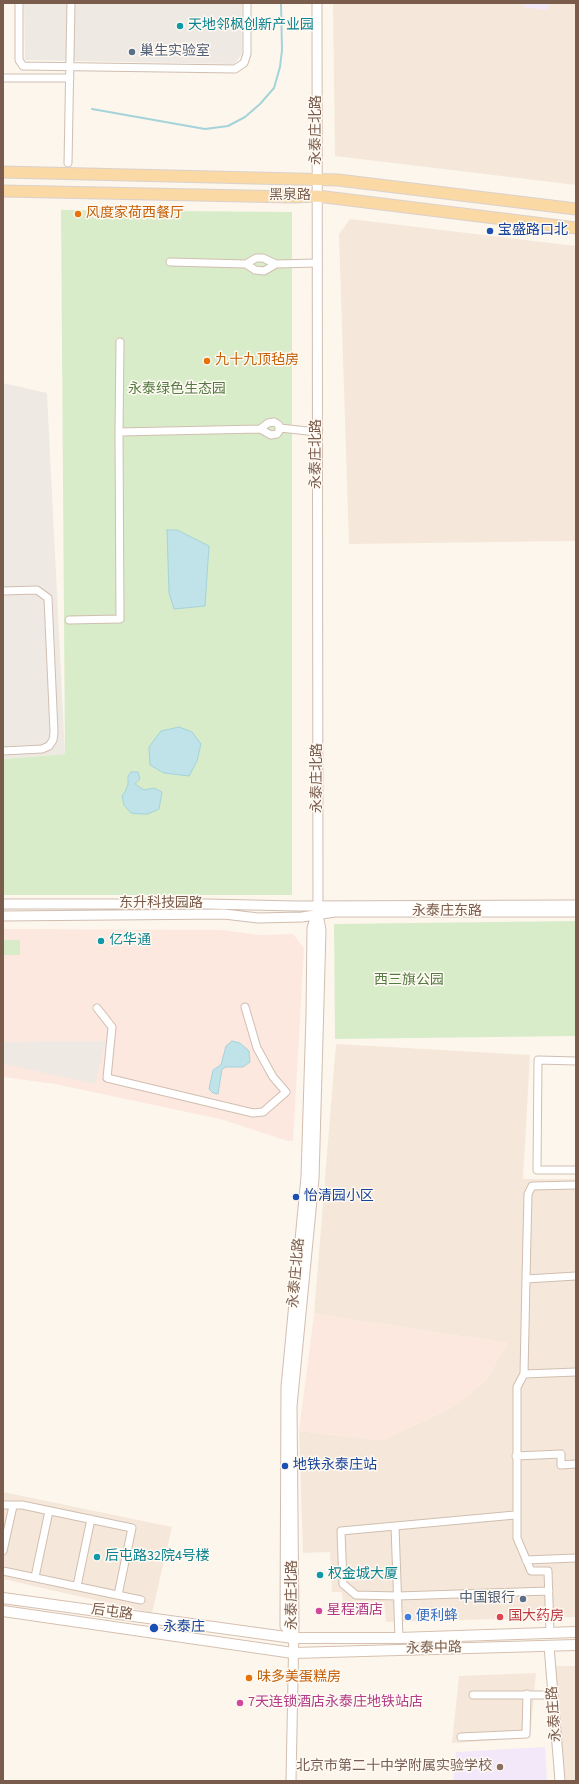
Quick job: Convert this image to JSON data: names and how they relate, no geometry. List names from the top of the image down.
{
  "streets": {
    "main road": ["黑泉路", "后屯路", "永泰中路"],
    "street": [
      "永泰庄北路",
      "东升科技园路",
      "永泰庄东路",
      "永泰庄路"
    ]
  },
  "crossings": [
    ["永泰庄北路", "黑泉路"],
    ["永泰庄北路", "东升科技园路"],
    ["永泰庄北路", "永泰庄东路"],
    ["永泰庄北路", "后屯路"],
    ["永泰庄北路", "永泰中路"],
    ["东升科技园路", "永泰庄东路"],
    ["后屯路", "永泰中路"],
    ["永泰中路", "永泰庄路"]
  ],
  "parks": ["永泰绿色生态园", "西三旗公园"],
  "places": [
    "天地邻枫创新产业园",
    "巢生实验室",
    "风度家荷西餐厅",
    "宝盛路口北",
    "九十九顶毡房",
    "亿华通",
    "怡清园小区",
    "地铁永泰庄站",
    "后屯路32院4号楼",
    "权金城大厦",
    "中国银行",
    "星程酒店",
    "便利蜂",
    "国大药房",
    "永泰庄",
    "味多美蛋糕房",
    "7天连锁酒店永泰庄地铁站店",
    "北京市第二十中学附属实验学校"
  ]
}
